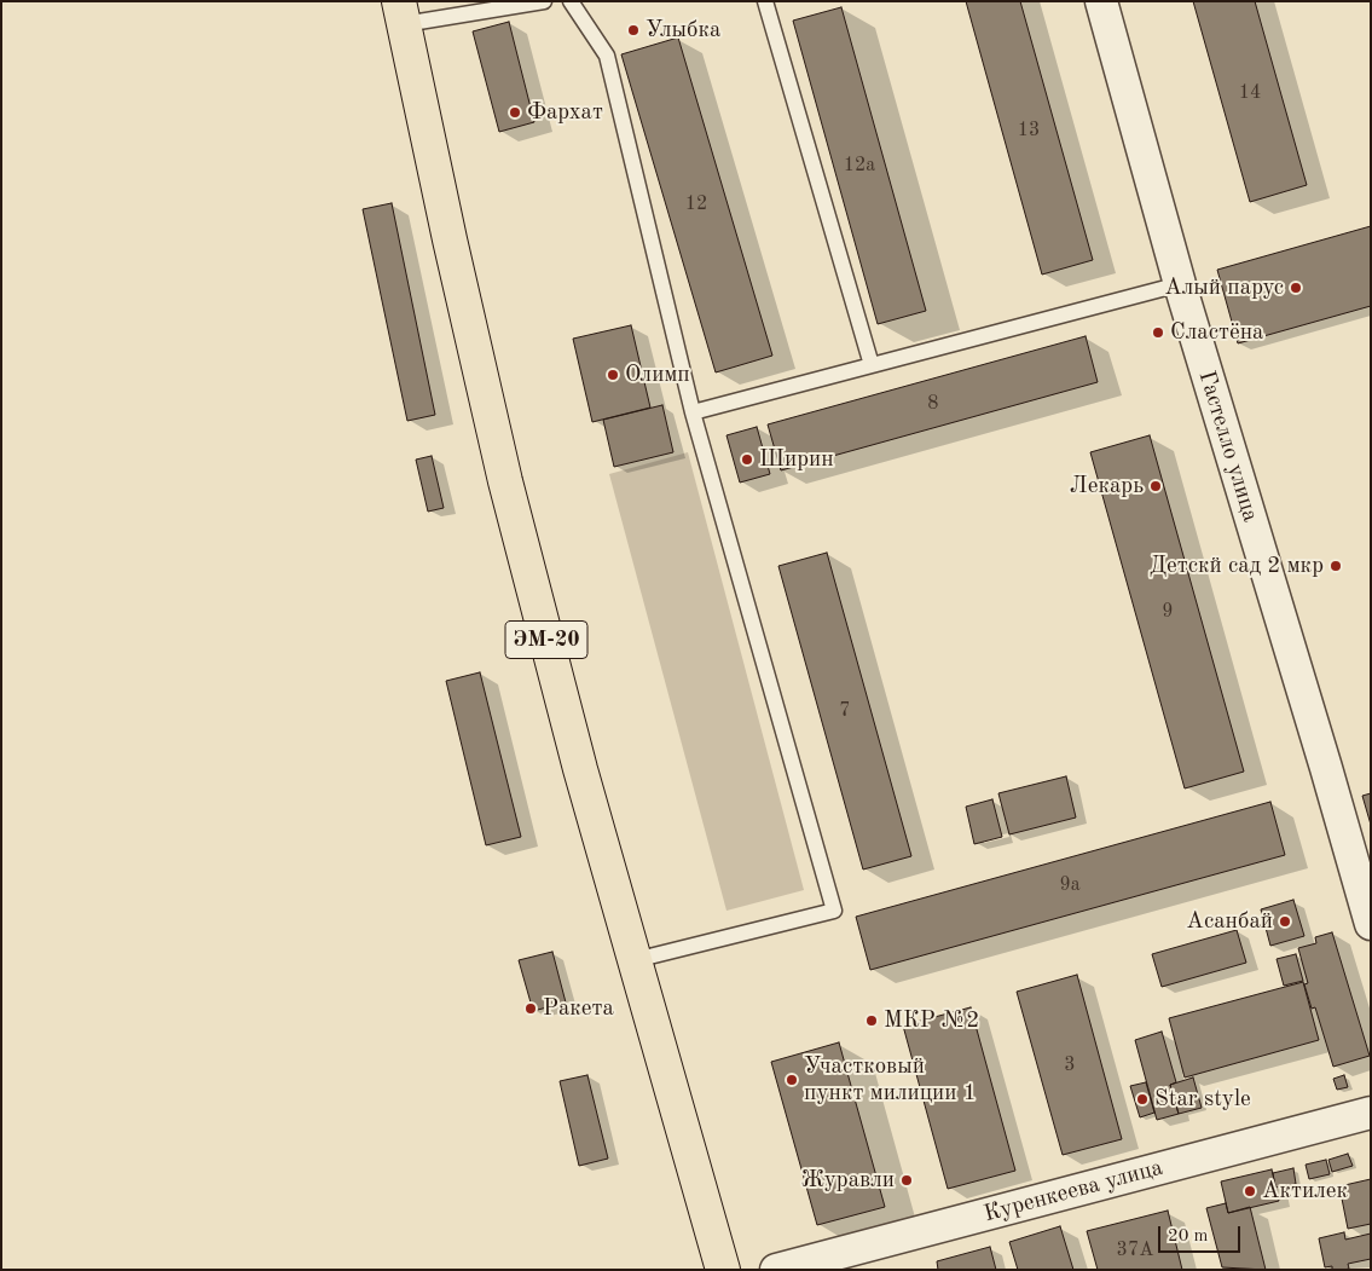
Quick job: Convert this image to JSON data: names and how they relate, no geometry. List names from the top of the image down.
{
  "streets": {
    "main road": ["ЭМ-20"],
    "street": ["Гастелло улица", "Куренкеева улица"]
  },
  "places": [
    "Улыбка",
    "Фархат",
    "Алый парус",
    "Сластёна",
    "Олимп",
    "Ширин",
    "Лекарь",
    "Детскй сад 2 мкр",
    "Асанбай",
    "Ракета",
    "МКР №2",
    "Участковый пункт милиции 1",
    "Star style",
    "Журавли",
    "Актилек"
  ],
  "house_numbers": [
    "14",
    "13",
    "12a",
    "12",
    "8",
    "9",
    "7",
    "9а",
    "3",
    "37А"
  ],
  "scale_bar": "20 m"
}
